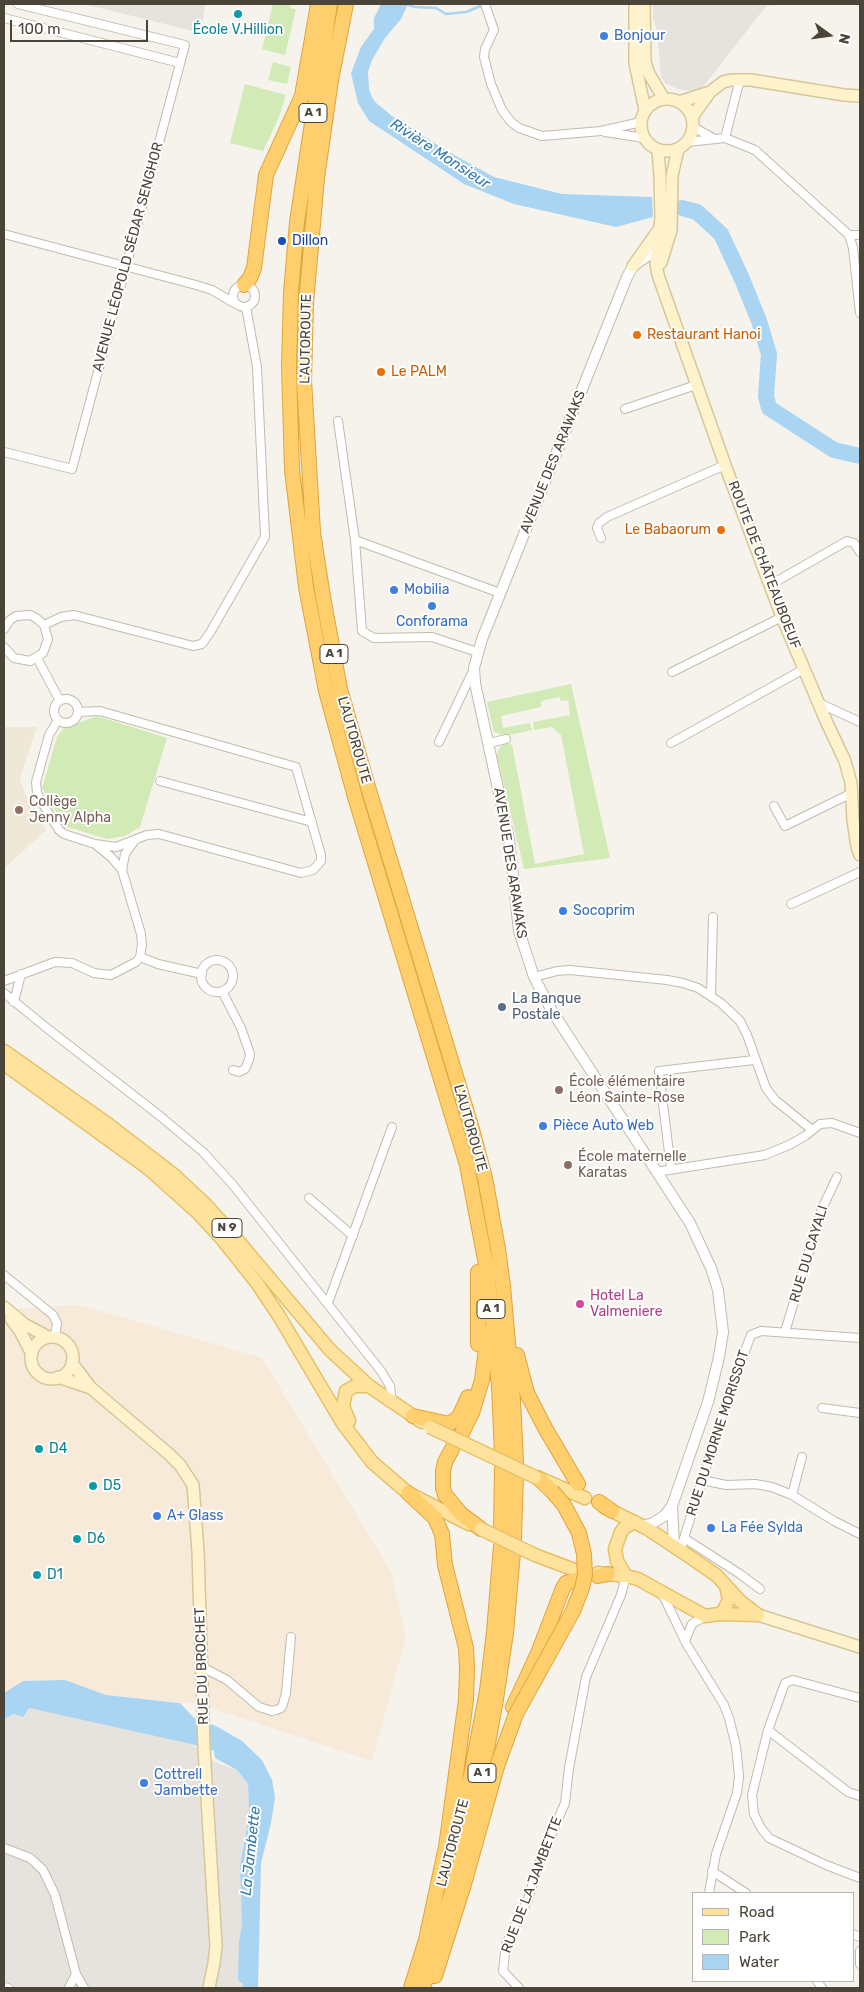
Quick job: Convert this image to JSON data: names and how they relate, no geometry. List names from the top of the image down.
{
  "streets": {
    "highway": ["A 1", "L'AUTOROUTE"],
    "main road": ["ROUTE DE CHÂTEAUBOEUF", "N 9", "RUE DU BROCHET"],
    "street": [
      "AVENUE LÉOPOLD SÉDAR SENGHOR",
      "AVENUE DES ARAWAKS",
      "RUE DU CAYALI",
      "RUE DU MORNE MORISSOT",
      "RUE DE LA JAMBETTE"
    ]
  },
  "crossings": [
    ["AVENUE DES ARAWAKS", "RUE DU MORNE MORISSOT"],
    ["RUE DU CAYALI", "RUE DU MORNE MORISSOT"]
  ],
  "water": ["Rivière Monsieur", "La Jambette"],
  "places": [
    "École V.Hillion",
    "Bonjour",
    "Dillon",
    "Restaurant Hanoi",
    "Le PALM",
    "Le Babaorum",
    "Mobilia",
    "Conforama",
    "Collège Jenny Alpha",
    "Socoprim",
    "La Banque Postale",
    "École élémentaire Léon Sainte-Rose",
    "Pièce Auto Web",
    "École maternelle Karatas",
    "Hotel La Valmeniere",
    "D4",
    "D5",
    "A+ Glass",
    "La Fée Sylda",
    "D6",
    "D1",
    "Cottrell Jambette"
  ],
  "legend": ["Road", "Park", "Water"],
  "scale_bar": "100 m",
  "north": "right"
}
